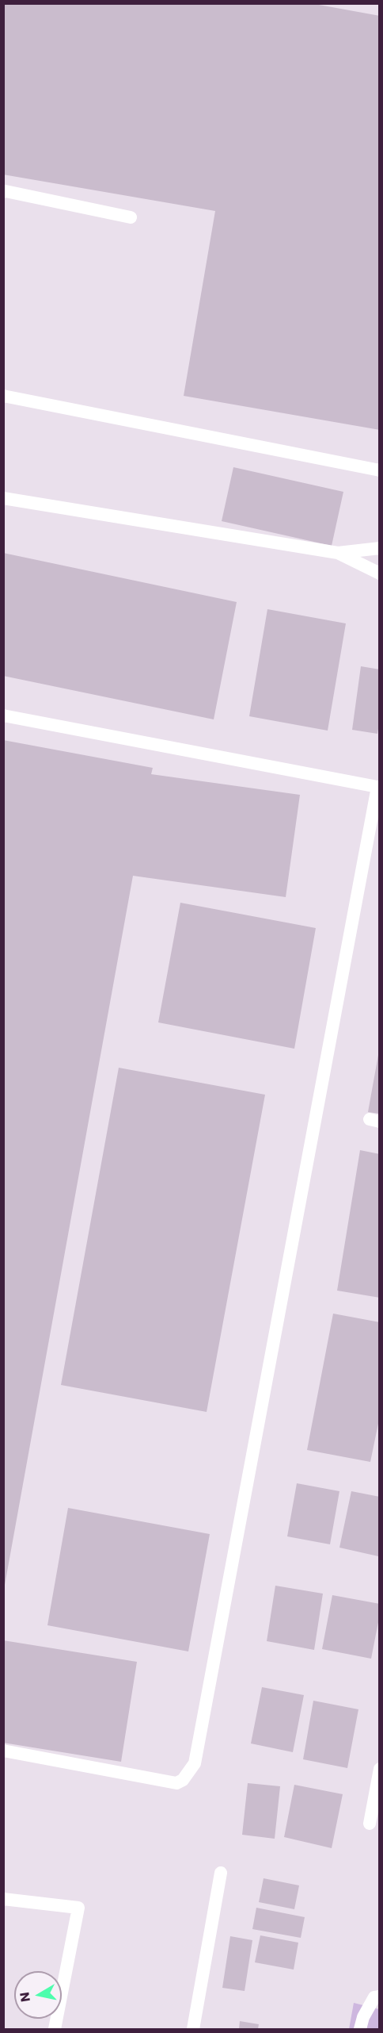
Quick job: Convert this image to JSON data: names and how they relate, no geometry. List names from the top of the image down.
{
  "north": "left"
}
